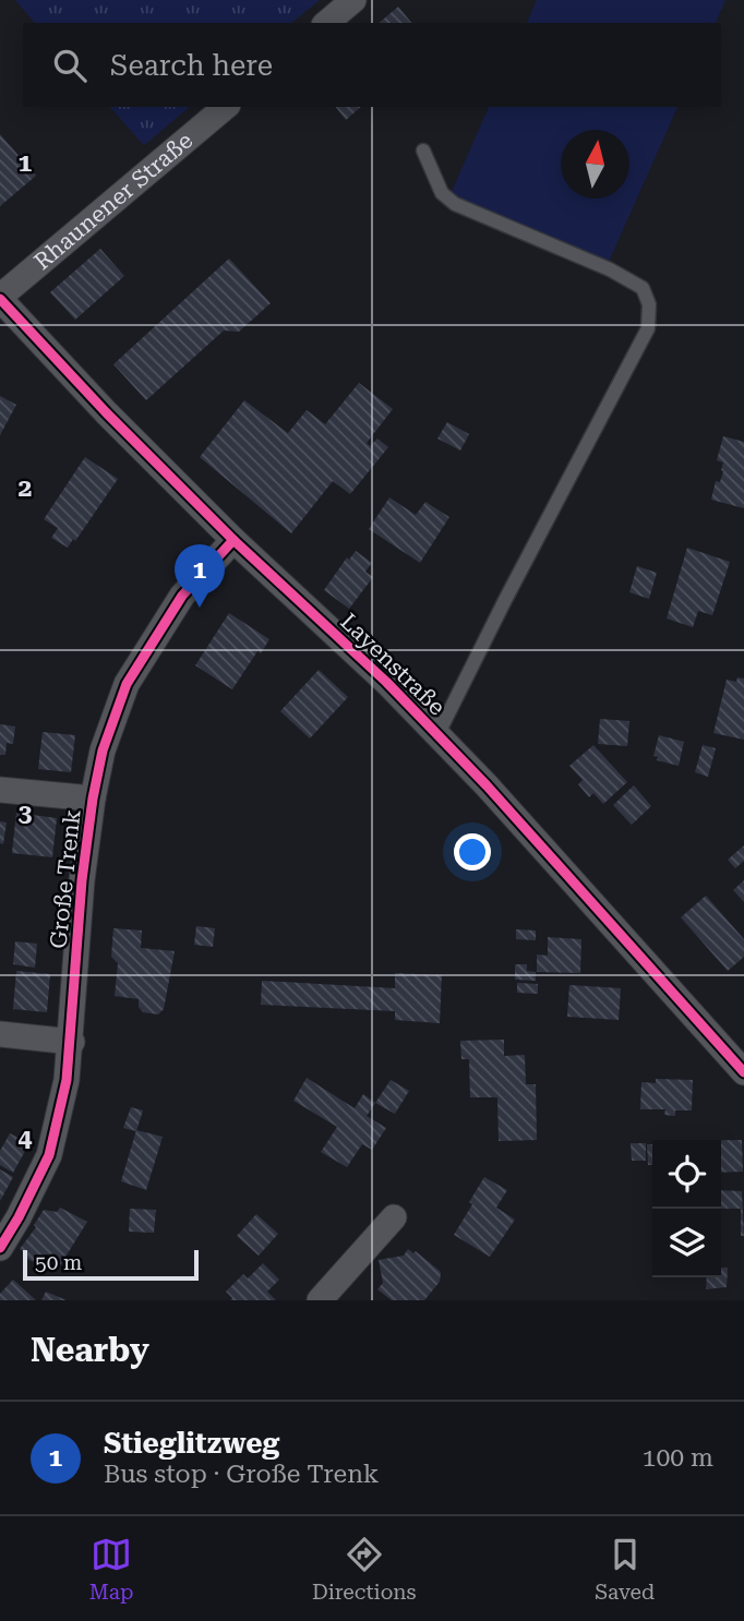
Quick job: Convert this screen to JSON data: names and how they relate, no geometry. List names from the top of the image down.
{
  "streets": {
    "street": ["Rhaunener Straße", "Layenstraße", "Große Trenk"]
  },
  "crossings": [
    ["Rhaunener Straße", "Layenstraße"],
    ["Layenstraße", "Große Trenk"]
  ],
  "scale_bar": "50 m",
  "north": "top",
  "page": {
    "search": "Search here",
    "pins": "1",
    "scale": "50 m",
    "heading": "Nearby",
    "list": [
      {
        "mark": "1",
        "name": "Stieglitzweg",
        "note": "Bus stop · Große Trenk",
        "value": "100 m"
      }
    ],
    "nav": ["Map", "Directions", "Saved"]
  },
  "grid": {
    "rows": [
      "1",
      "2",
      "3",
      "4"
    ]
  }
}
